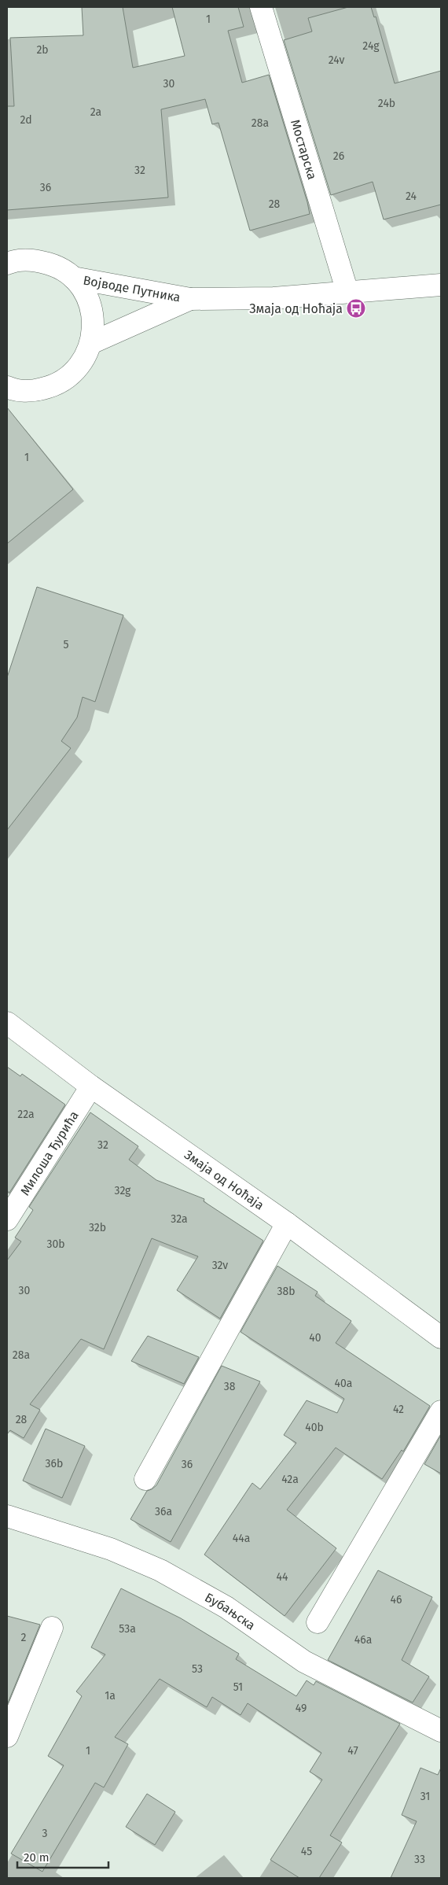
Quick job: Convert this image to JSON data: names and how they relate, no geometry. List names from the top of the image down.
{
  "streets": {
    "street": [
      "Мостарска",
      "Војводе Путника",
      "Милоша Ђурића",
      "Змаја од Ноћаја",
      "Бубањска"
    ]
  },
  "crossings": [
    ["Мостарска", "Војводе Путника"],
    ["Милоша Ђурића", "Змаја од Ноћаја"]
  ],
  "places": {
    "bus stop": ["Змаја од Ноћаја"]
  },
  "house_numbers": [
    "1",
    "24g",
    "2b",
    "24v",
    "30",
    "24b",
    "2a",
    "2d",
    "28a",
    "26",
    "32",
    "36",
    "24",
    "28",
    "1",
    "5",
    "22a",
    "32",
    "32g",
    "32a",
    "32b",
    "30b",
    "32v",
    "30",
    "38b",
    "40",
    "28a",
    "40a",
    "38",
    "42",
    "28",
    "40b",
    "36b",
    "36",
    "42a",
    "36a",
    "44a",
    "44",
    "46",
    "53a",
    "2",
    "46a",
    "53",
    "51",
    "1a",
    "49",
    "1",
    "47",
    "31",
    "3",
    "45",
    "33"
  ],
  "scale_bar": "20 m"
}
